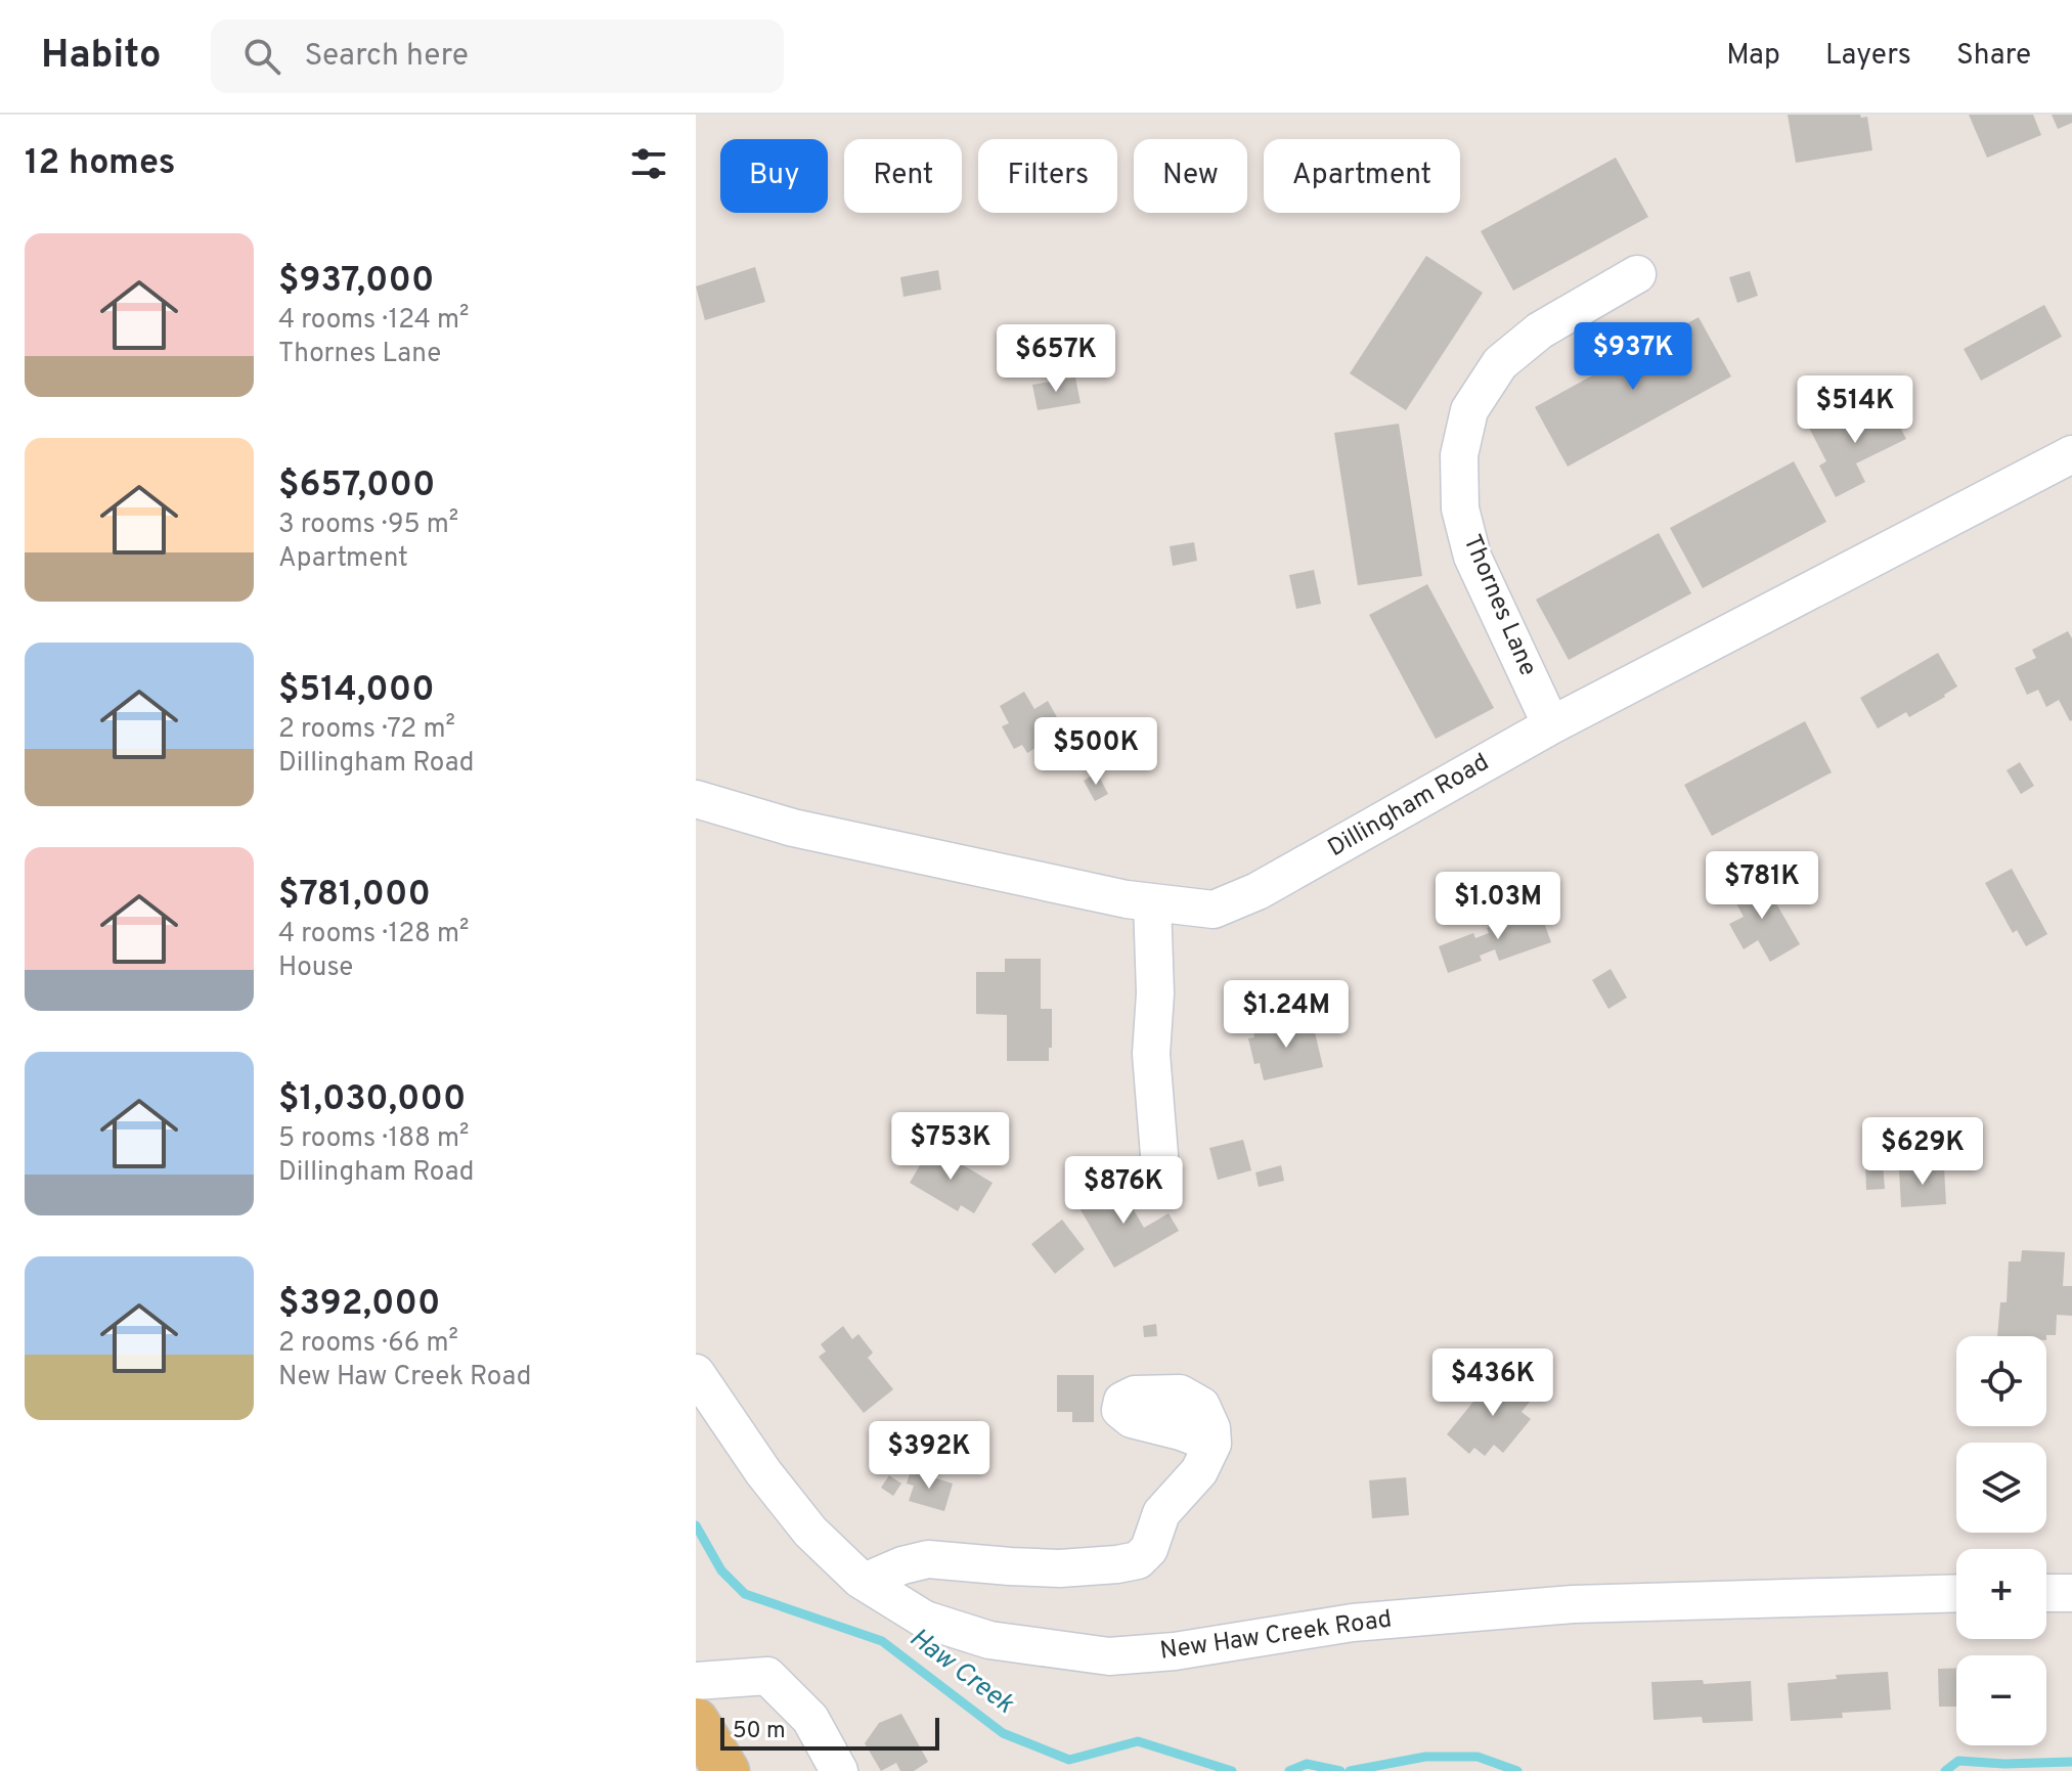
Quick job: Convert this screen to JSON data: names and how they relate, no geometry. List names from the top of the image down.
{
  "streets": {
    "street": ["Thornes Lane", "Dillingham Road", "New Haw Creek Road"]
  },
  "crossings": [
    ["Thornes Lane", "Dillingham Road"]
  ],
  "water": ["Haw Creek"],
  "scale_bar": "50 m",
  "page": {
    "header": "Habito",
    "search": "Search here",
    "nav": ["Map", "Layers", "Share"],
    "heading": "12 homes",
    "chip": [
      "Buy",
      "Rent",
      "Filters",
      "New",
      "Apartment"
    ],
    "list": [
      {
        "name": "$937,000",
        "note": "4 rooms · 124 m² · Thornes Lane"
      },
      {
        "name": "$657,000",
        "note": "3 rooms · 95 m² · Apartment"
      },
      {
        "name": "$514,000",
        "note": "2 rooms · 72 m² · Dillingham Road"
      },
      {
        "name": "$781,000",
        "note": "4 rooms · 128 m² · House"
      },
      {
        "name": "$1,030,000",
        "note": "5 rooms · 188 m² · Dillingham Road"
      },
      {
        "name": "$392,000",
        "note": "2 rooms · 66 m² · New Haw Creek Road"
      }
    ],
    "price": [
      "$937K",
      "$657K",
      "$514K",
      "$500K",
      "$781K",
      "$1.03M",
      "$1.24M",
      "$753K",
      "$629K",
      "$876K",
      "$436K",
      "$392K"
    ],
    "map_buttons": ["+", "−"],
    "scale": "50 m"
  }
}
